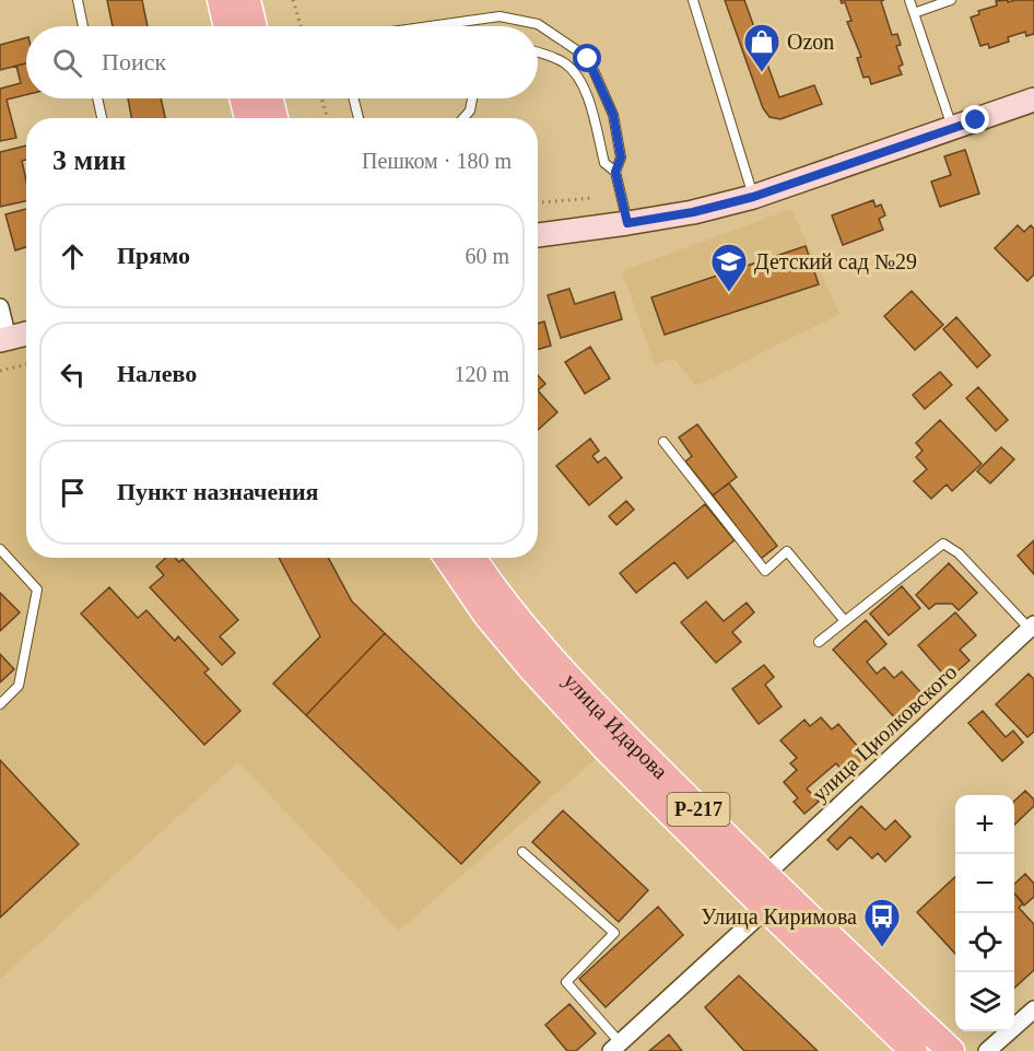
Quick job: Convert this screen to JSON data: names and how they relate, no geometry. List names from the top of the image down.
{
  "streets": {
    "main road": ["улица Идарова", "Р-217"],
    "street": ["улица Циолковского"]
  },
  "crossings": [
    ["улица Идарова", "улица Циолковского"]
  ],
  "places": {
    "shop": ["Ozon"],
    "school or university": ["Детский сад №29"],
    "bus stop": ["Улица Киримова"]
  },
  "page": {
    "search": "Поиск",
    "heading": ["3 мин", "Пешком · 180 m"],
    "list": [
      ["Прямо", "60 m"],
      ["Налево", "120 m"],
      "Пункт назначения"
    ],
    "map_buttons": ["+", "−"]
  }
}
